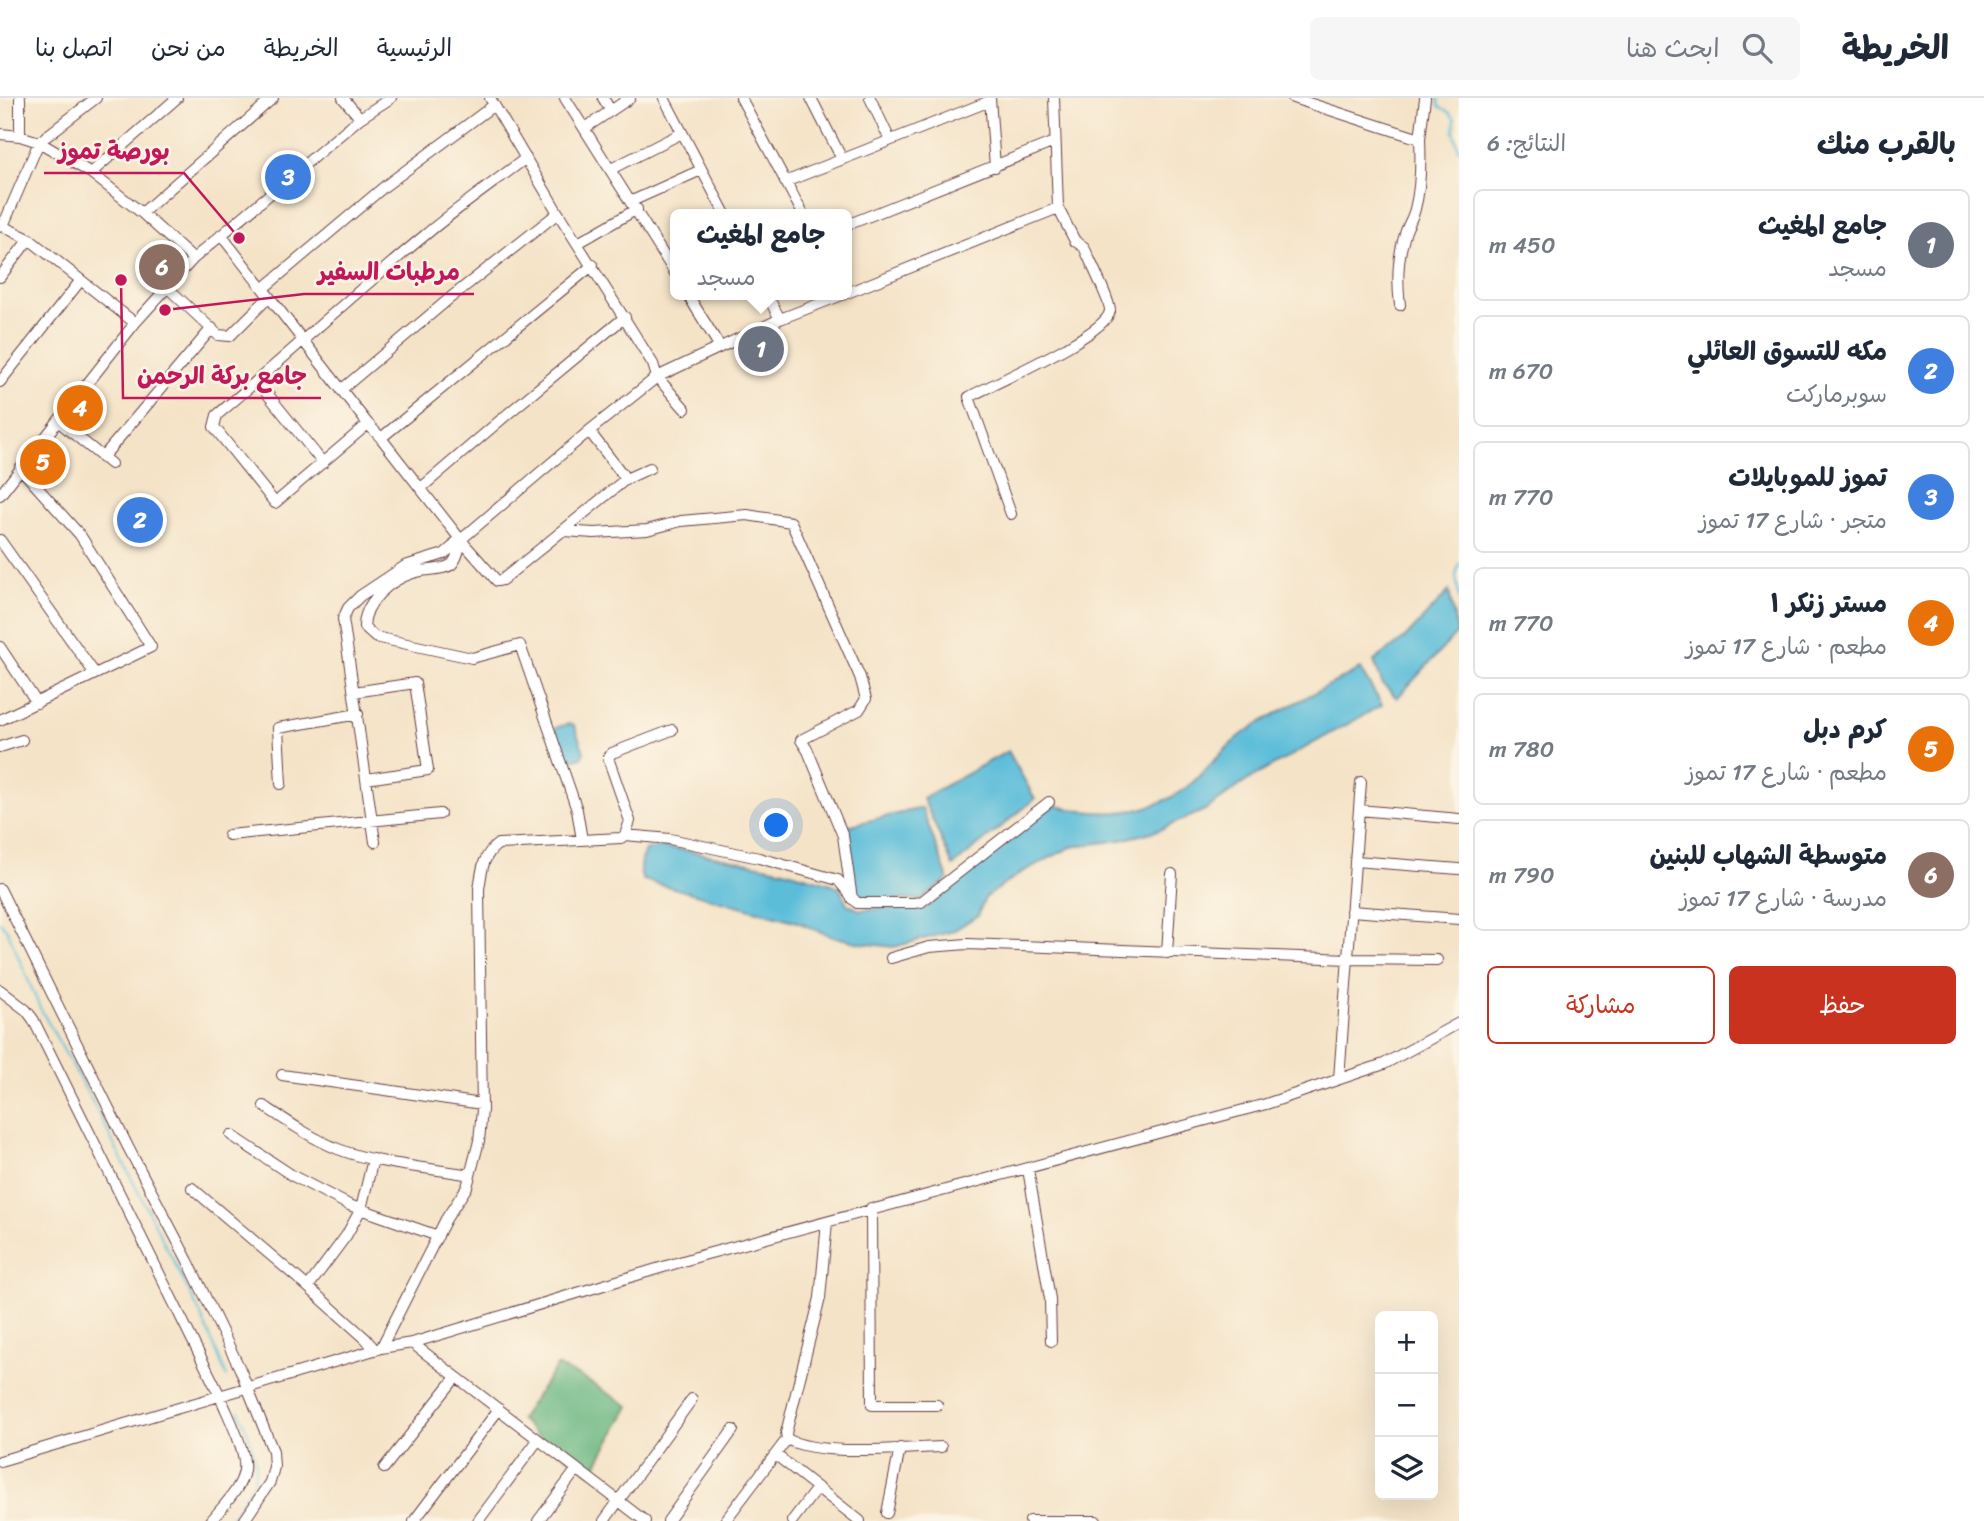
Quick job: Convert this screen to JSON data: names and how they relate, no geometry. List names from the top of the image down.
{
  "places": ["بورصة تموز", "جامع بركة الرحمن", "مرطبات السفير"],
  "page": {
    "header": "الخريطة",
    "search": "ابحث هنا",
    "nav": [
      "الرئيسية",
      "الخريطة",
      "من نحن",
      "اتصل بنا"
    ],
    "heading": ["بالقرب منك", "النتائج: 6"],
    "pins": [
      "3",
      "6",
      "1",
      "4",
      "5",
      "2"
    ],
    "list": [
      {
        "mark": "1",
        "name": "جامع المغيث",
        "note": "مسجد",
        "value": "450 m"
      },
      {
        "mark": "2",
        "name": "مكه للتسوق العائلي",
        "note": "سوبرماركت",
        "value": "670 m"
      },
      {
        "mark": "3",
        "name": "تموز للموبايلات",
        "note": "متجر · شارع 17 تموز",
        "value": "770 m"
      },
      {
        "mark": "4",
        "name": "مستر زنكر ١",
        "note": "مطعم · شارع 17 تموز",
        "value": "770 m"
      },
      {
        "mark": "5",
        "name": "كرم دبل",
        "note": "مطعم · شارع 17 تموز",
        "value": "780 m"
      },
      {
        "mark": "6",
        "name": "متوسطة الشهاب للبنين",
        "note": "مدرسة · شارع 17 تموز",
        "value": "790 m"
      }
    ],
    "popup": ["جامع المغيث", "مسجد"],
    "buttons": ["حفظ", "مشاركة"],
    "map_buttons": ["+", "−"]
  }
}
